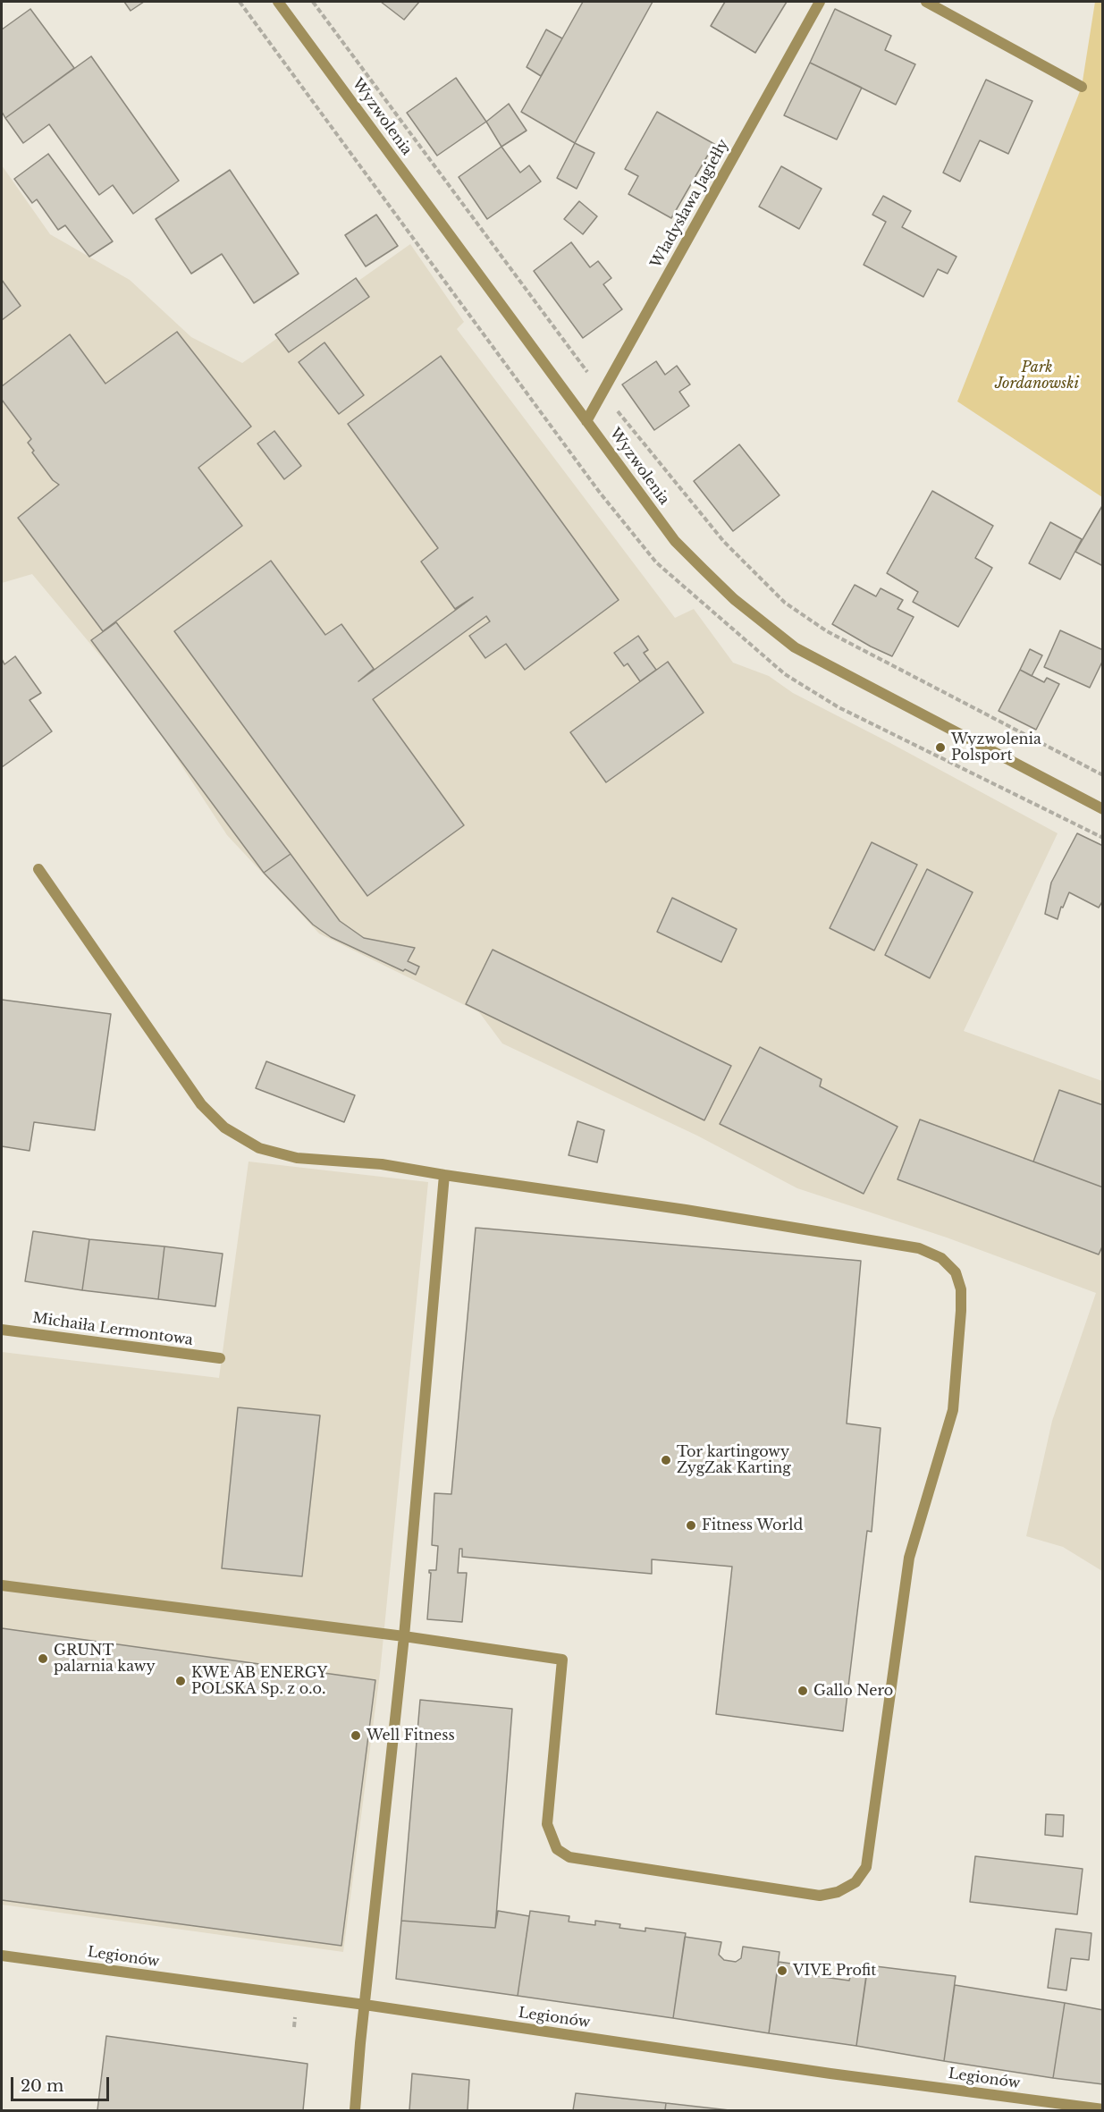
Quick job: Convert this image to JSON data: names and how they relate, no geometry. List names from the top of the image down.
{
  "streets": {
    "street": [
      "Wyzwolenia",
      "Władysława Jagiełły",
      "Michaiła Lermontowa",
      "Legionów"
    ]
  },
  "crossings": [
    ["Wyzwolenia", "Władysława Jagiełły"]
  ],
  "parks": ["Park Jordanowski"],
  "places": [
    "Wyzwolenia Polsport",
    "Tor kartingowy ZygZak Karting",
    "Fitness World",
    "GRUNT palarnia kawy",
    "KWE AB ENERGY POLSKA Sp. z o.o.",
    "Gallo Nero",
    "Well Fitness",
    "VIVE Profit"
  ],
  "scale_bar": "20 m"
}
